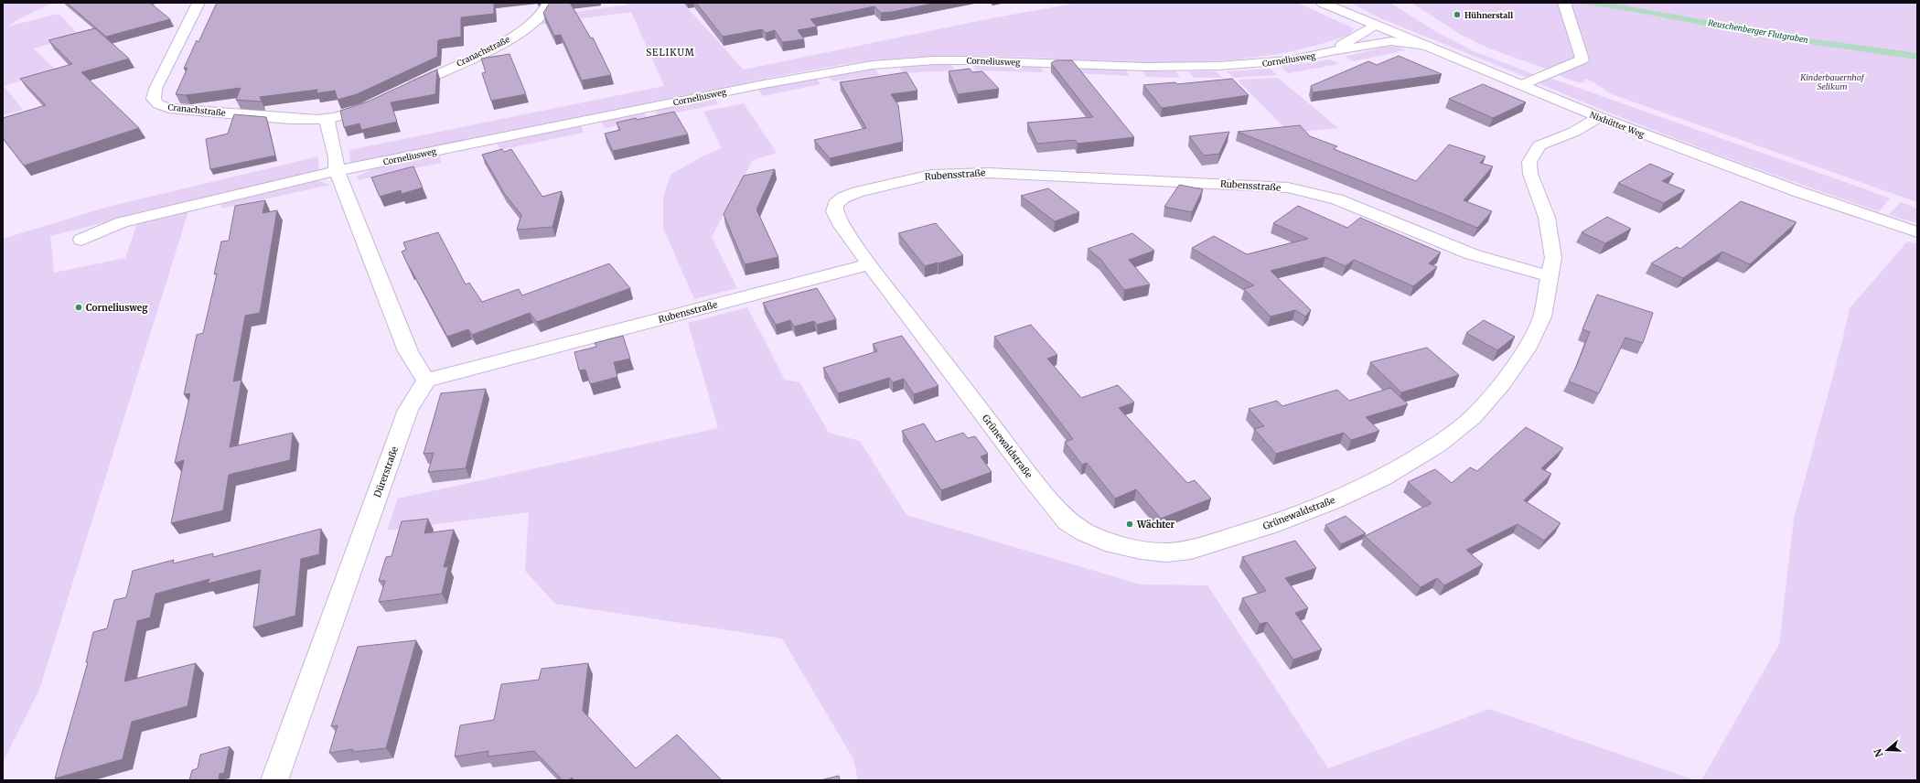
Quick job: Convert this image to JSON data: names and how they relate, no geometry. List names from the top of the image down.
{
  "streets": {
    "street": [
      "Cranachstraße",
      "Corneliusweg",
      "Nixhütter Weg",
      "Rubensstraße",
      "Grünewaldstraße",
      "Dürerstraße"
    ]
  },
  "crossings": [
    ["Corneliusweg", "Nixhütter Weg"],
    ["Nixhütter Weg", "Grünewaldstraße"],
    ["Rubensstraße", "Grünewaldstraße"],
    ["Rubensstraße", "Dürerstraße"]
  ],
  "districts": ["SELIKUM"],
  "water": ["Reuschenberger Flutgraben"],
  "parks": ["Kinderbauernhof Selikum"],
  "places": ["Hühnerstall", "Corneliusweg", "Wächter"],
  "north": "left"
}
